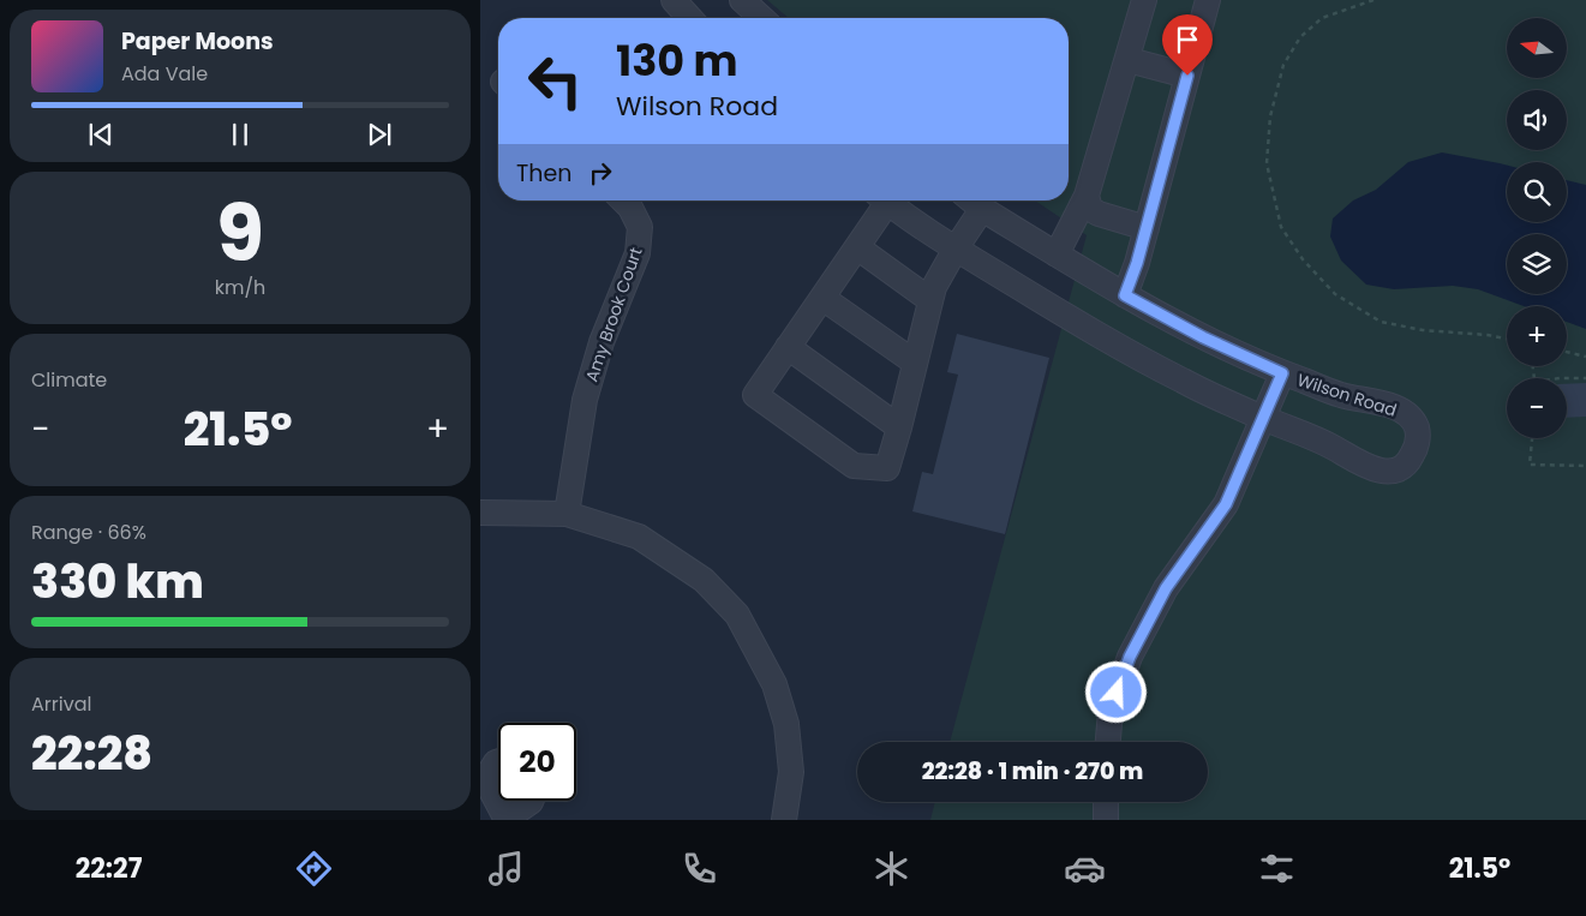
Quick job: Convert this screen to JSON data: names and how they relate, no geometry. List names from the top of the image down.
{
  "streets": {
    "street": ["Amy Brook Court", "Wilson Road"]
  },
  "north": "left",
  "page": {
    "map_buttons": ["+", "−"],
    "turn": ["130 m", "Wilson Road"],
    "song": ["Paper Moons", "Ada Vale"],
    "then": "Then",
    "tile": [
      ["9", "km/h"],
      "Climate",
      ["Range · 66%", "330 km"],
      ["Arrival", "22:28"]
    ],
    "heat": ["−", "21.5°", "+"],
    "limit": "20",
    "trip": "22:28 · 1 min · 270 m",
    "tabs": ["22:27", "21.5°"]
  }
}
